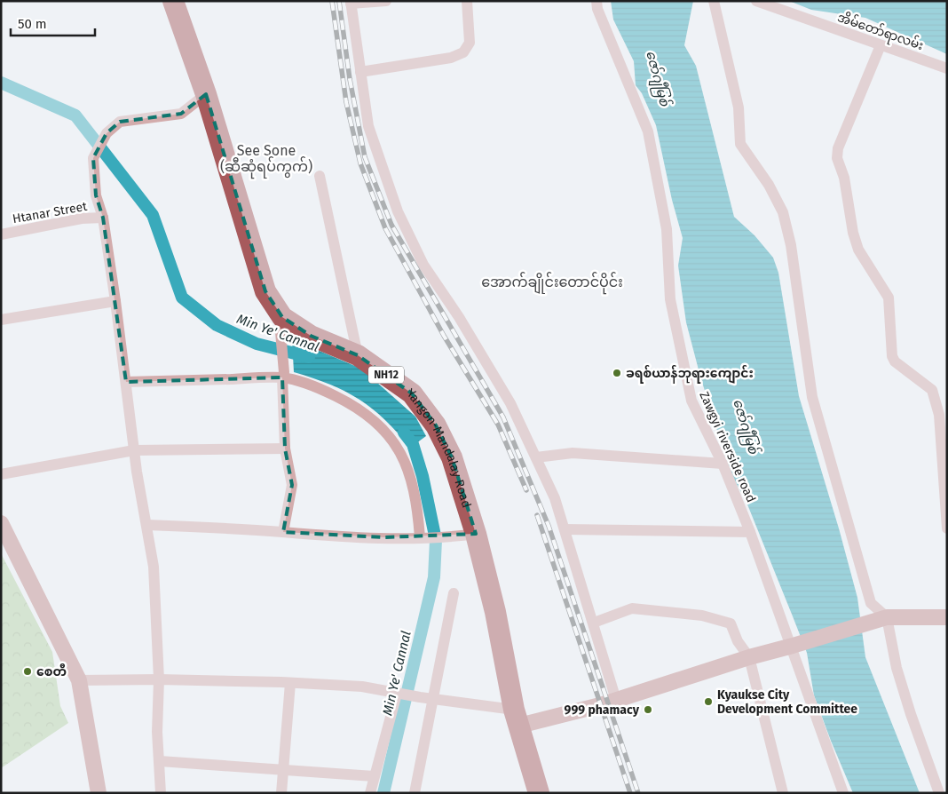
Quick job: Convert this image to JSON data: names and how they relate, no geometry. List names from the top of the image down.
{
  "streets": {
    "highway": ["NH12", "Yangon-Mandalay Road"],
    "street": ["အိမ်တော်ရာလမ်း", "Htanar Street", "Zawgyi riverside road"]
  },
  "districts": ["See Sone (ဆီဆုံရပ်ကွက်)", "အောက်ချိုင်းတောင်ပိုင်း"],
  "water": ["ဇော်ဂျီမြစ်", "Min Ye' Cannal"],
  "places": [
    "ခရစ်ယာန်ဘုရားကျောင်း",
    "စေတီ",
    "Kyaukse City Development Committee",
    "999 phamacy"
  ],
  "scale_bar": "50 m"
}
